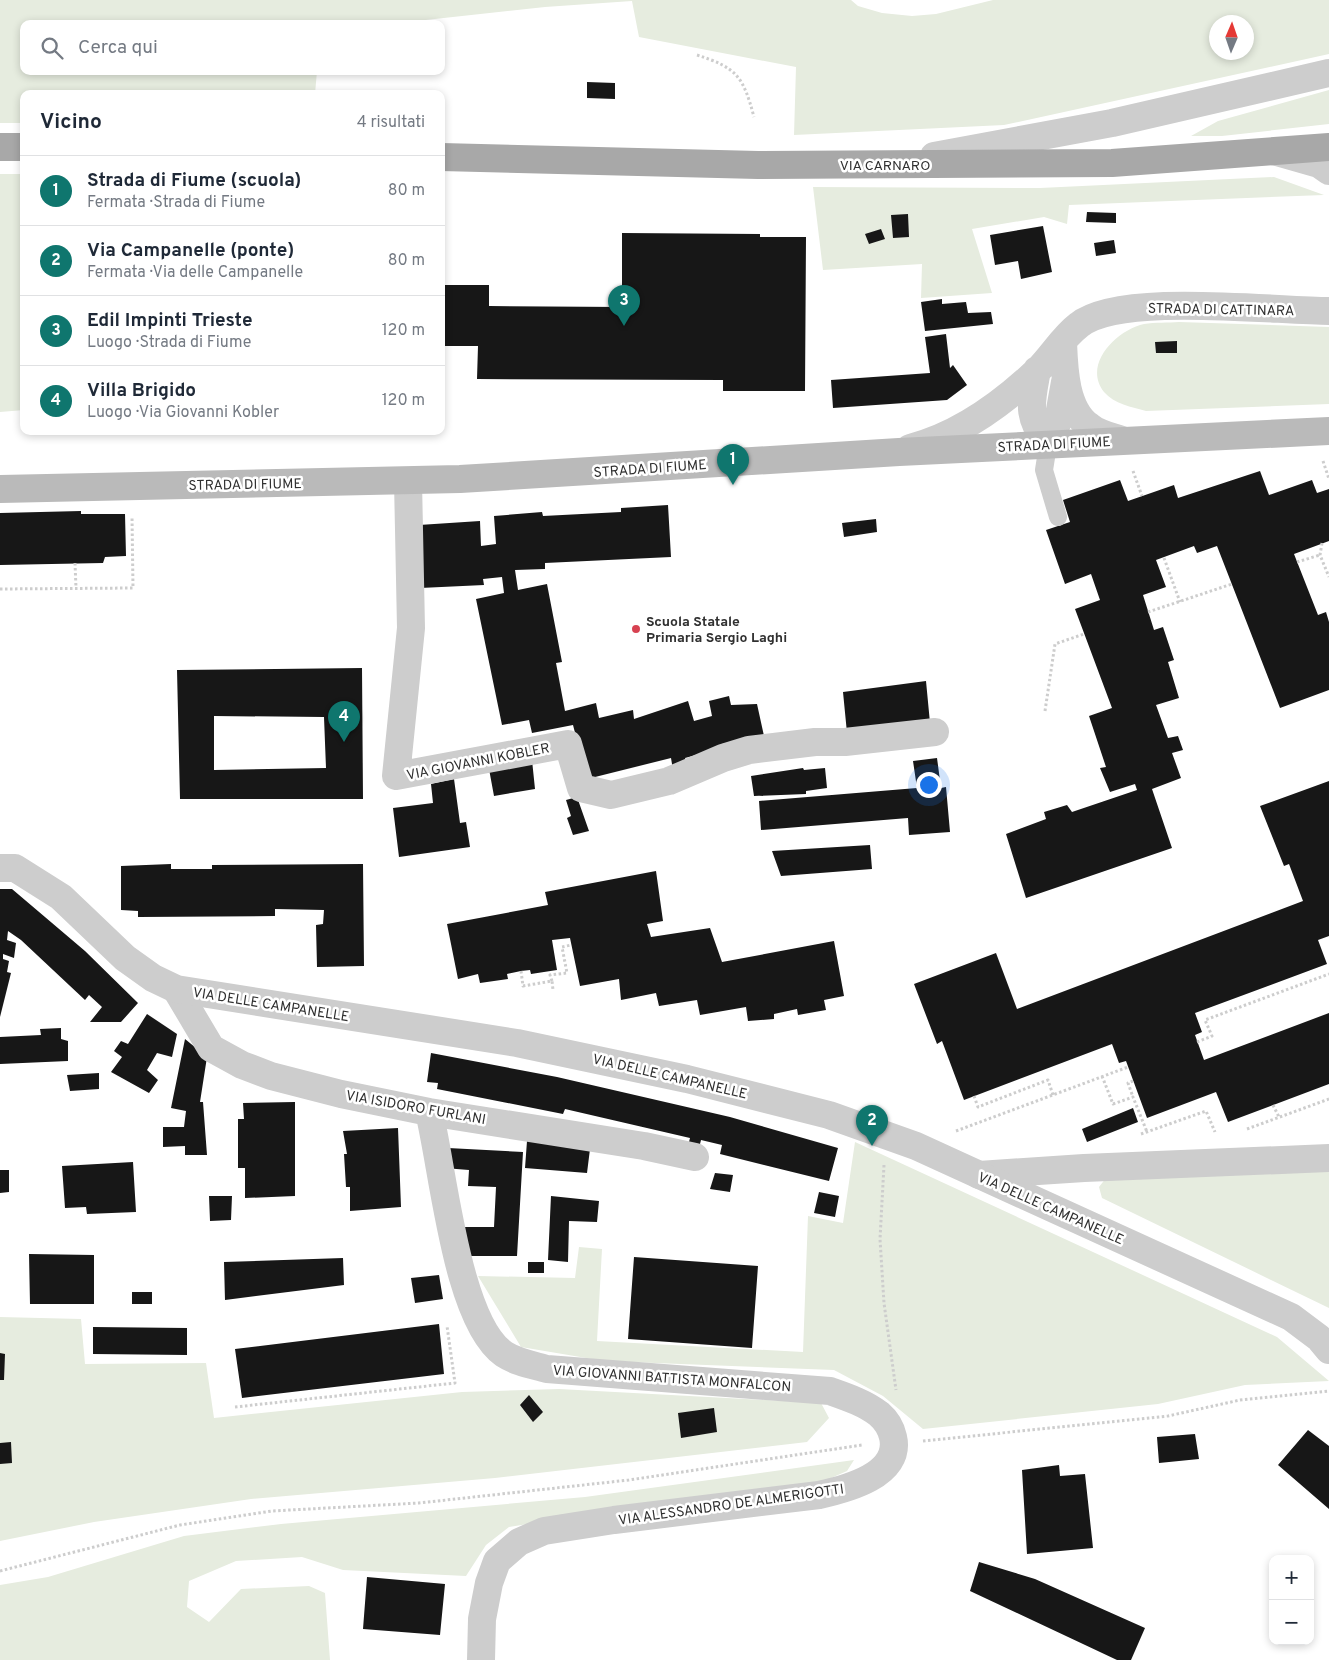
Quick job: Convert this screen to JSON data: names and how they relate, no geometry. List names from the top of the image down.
{
  "streets": {
    "main road": ["VIA CARNARO", "STRADA DI FIUME"],
    "street": [
      "STRADA DI CATTINARA",
      "VIA GIOVANNI KOBLER",
      "VIA DELLE CAMPANELLE",
      "VIA ISIDORO FURLANI",
      "VIA GIOVANNI BATTISTA MONFALCON",
      "VIA ALESSANDRO DE ALMERIGOTTI"
    ]
  },
  "crossings": [
    ["STRADA DI CATTINARA", "STRADA DI FIUME"],
    ["STRADA DI FIUME", "VIA GIOVANNI KOBLER"],
    ["VIA DELLE CAMPANELLE", "VIA ISIDORO FURLANI"],
    ["VIA ISIDORO FURLANI", "VIA GIOVANNI BATTISTA MONFALCON"],
    ["VIA GIOVANNI BATTISTA MONFALCON", "VIA ALESSANDRO DE ALMERIGOTTI"]
  ],
  "places": ["Scuola Statale Primaria Sergio Laghi"],
  "north": "top",
  "page": {
    "search": "Cerca qui",
    "heading": ["Vicino", "4 risultati"],
    "list": [
      {
        "mark": "1",
        "name": "Strada di Fiume (scuola)",
        "note": "Fermata · Strada di Fiume",
        "value": "80 m"
      },
      {
        "mark": "2",
        "name": "Via Campanelle (ponte)",
        "note": "Fermata · Via delle Campanelle",
        "value": "80 m"
      },
      {
        "mark": "3",
        "name": "Edil Impinti Trieste",
        "note": "Luogo · Strada di Fiume",
        "value": "120 m"
      },
      {
        "mark": "4",
        "name": "Villa Brigido",
        "note": "Luogo · Via Giovanni Kobler",
        "value": "120 m"
      }
    ],
    "pins": [
      "3",
      "1",
      "4",
      "2"
    ],
    "map_buttons": ["+", "−"]
  }
}
